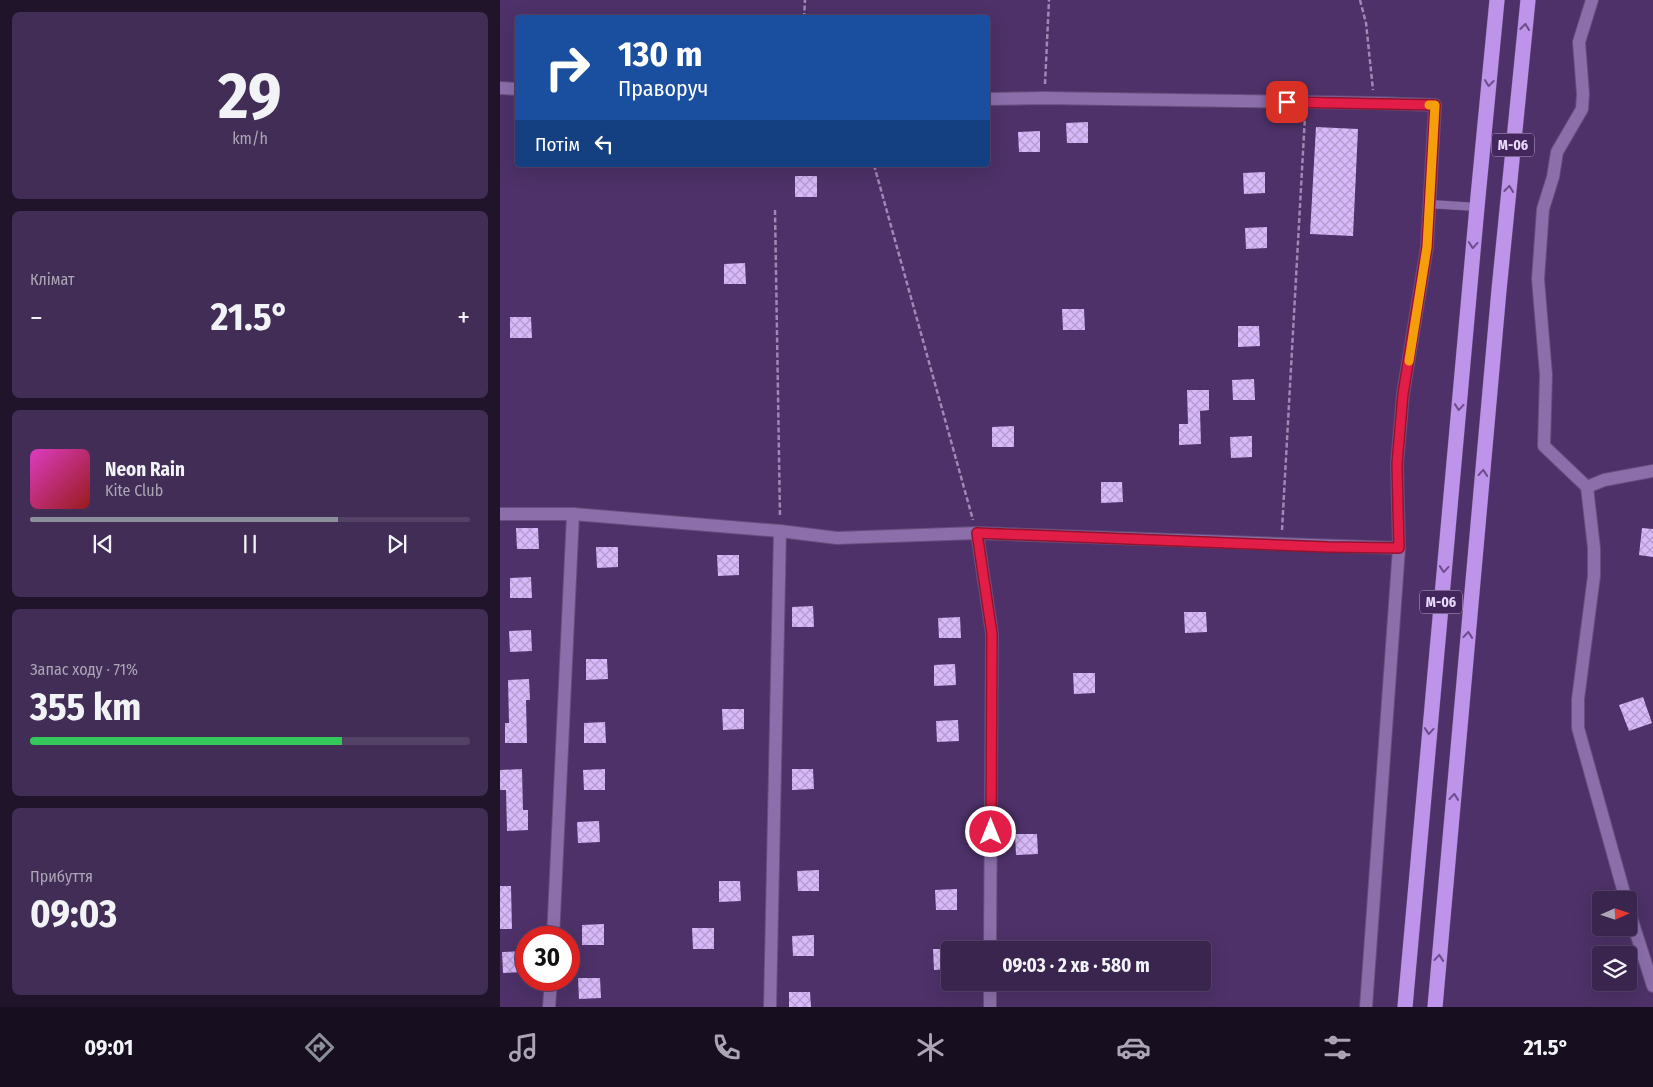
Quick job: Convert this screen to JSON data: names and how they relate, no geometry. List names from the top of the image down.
{
  "streets": {
    "highway": ["М-06"]
  },
  "north": "right",
  "page": {
    "tile": [
      ["29", "km/h"],
      "Клімат",
      ["Запас ходу · 71%", "355 km"],
      ["Прибуття", "09:03"]
    ],
    "turn": ["130 m", "Праворуч"],
    "then": "Потім",
    "heat": ["−", "21.5°", "+"],
    "song": ["Neon Rain", "Kite Club"],
    "limit": "30",
    "trip": "09:03 · 2 хв · 580 m",
    "tabs": ["09:01", "21.5°"]
  }
}
